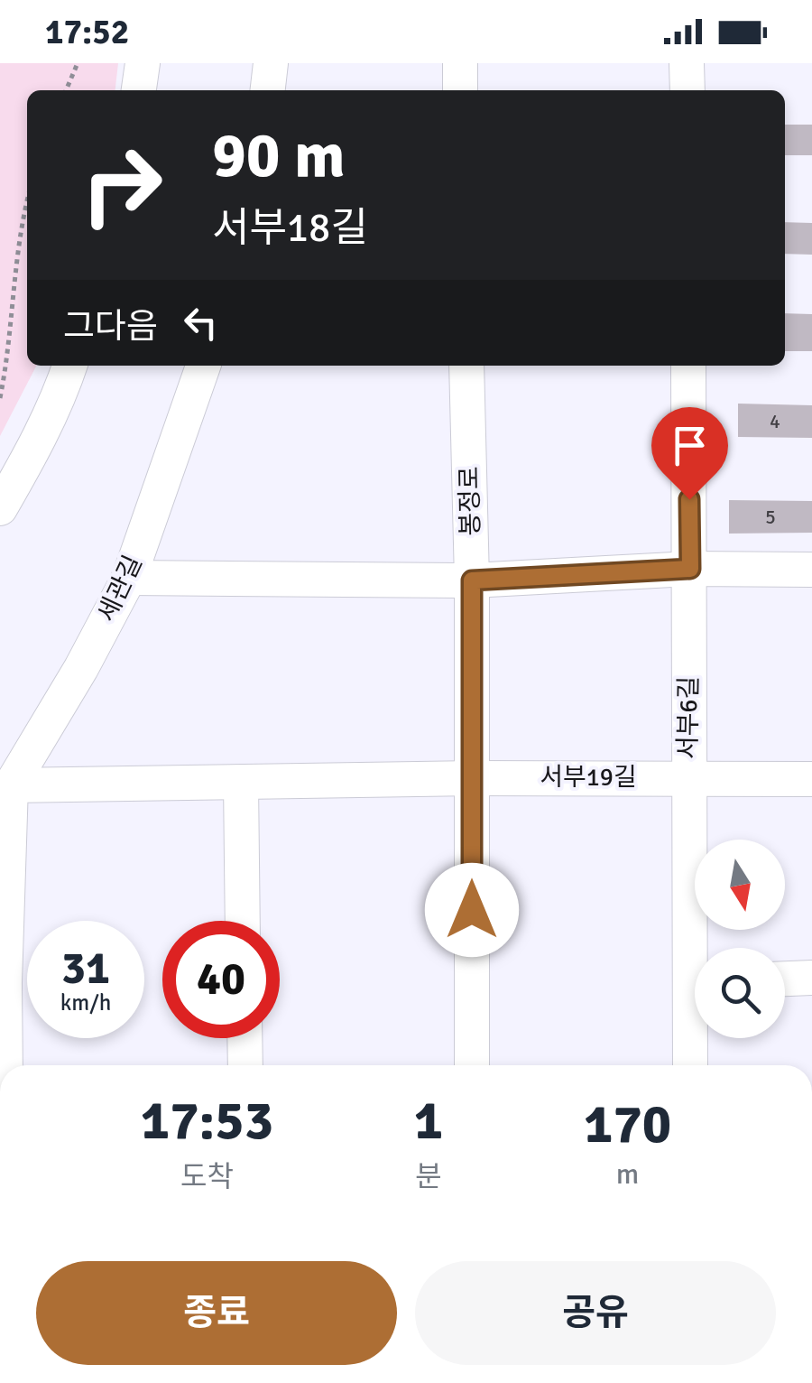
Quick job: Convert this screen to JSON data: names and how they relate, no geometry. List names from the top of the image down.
{
  "streets": {
    "street": [
      "봉정로",
      "세관길",
      "서부6길",
      "서부19길"
    ]
  },
  "crossings": [
    ["봉정로", "서부19길"],
    ["세관길", "서부19길"],
    ["서부6길", "서부19길"]
  ],
  "house_numbers": ["4", "5"],
  "north": "bottom",
  "page": {
    "status": "17:52",
    "turn": ["90 m", "서부18길"],
    "then": "그다음",
    "speed": "31 km/h",
    "limit": "40",
    "eta": [
      "17:53",
      "도착",
      "1",
      "분",
      "170",
      "m"
    ],
    "buttons": ["종료", "공유"]
  }
}
